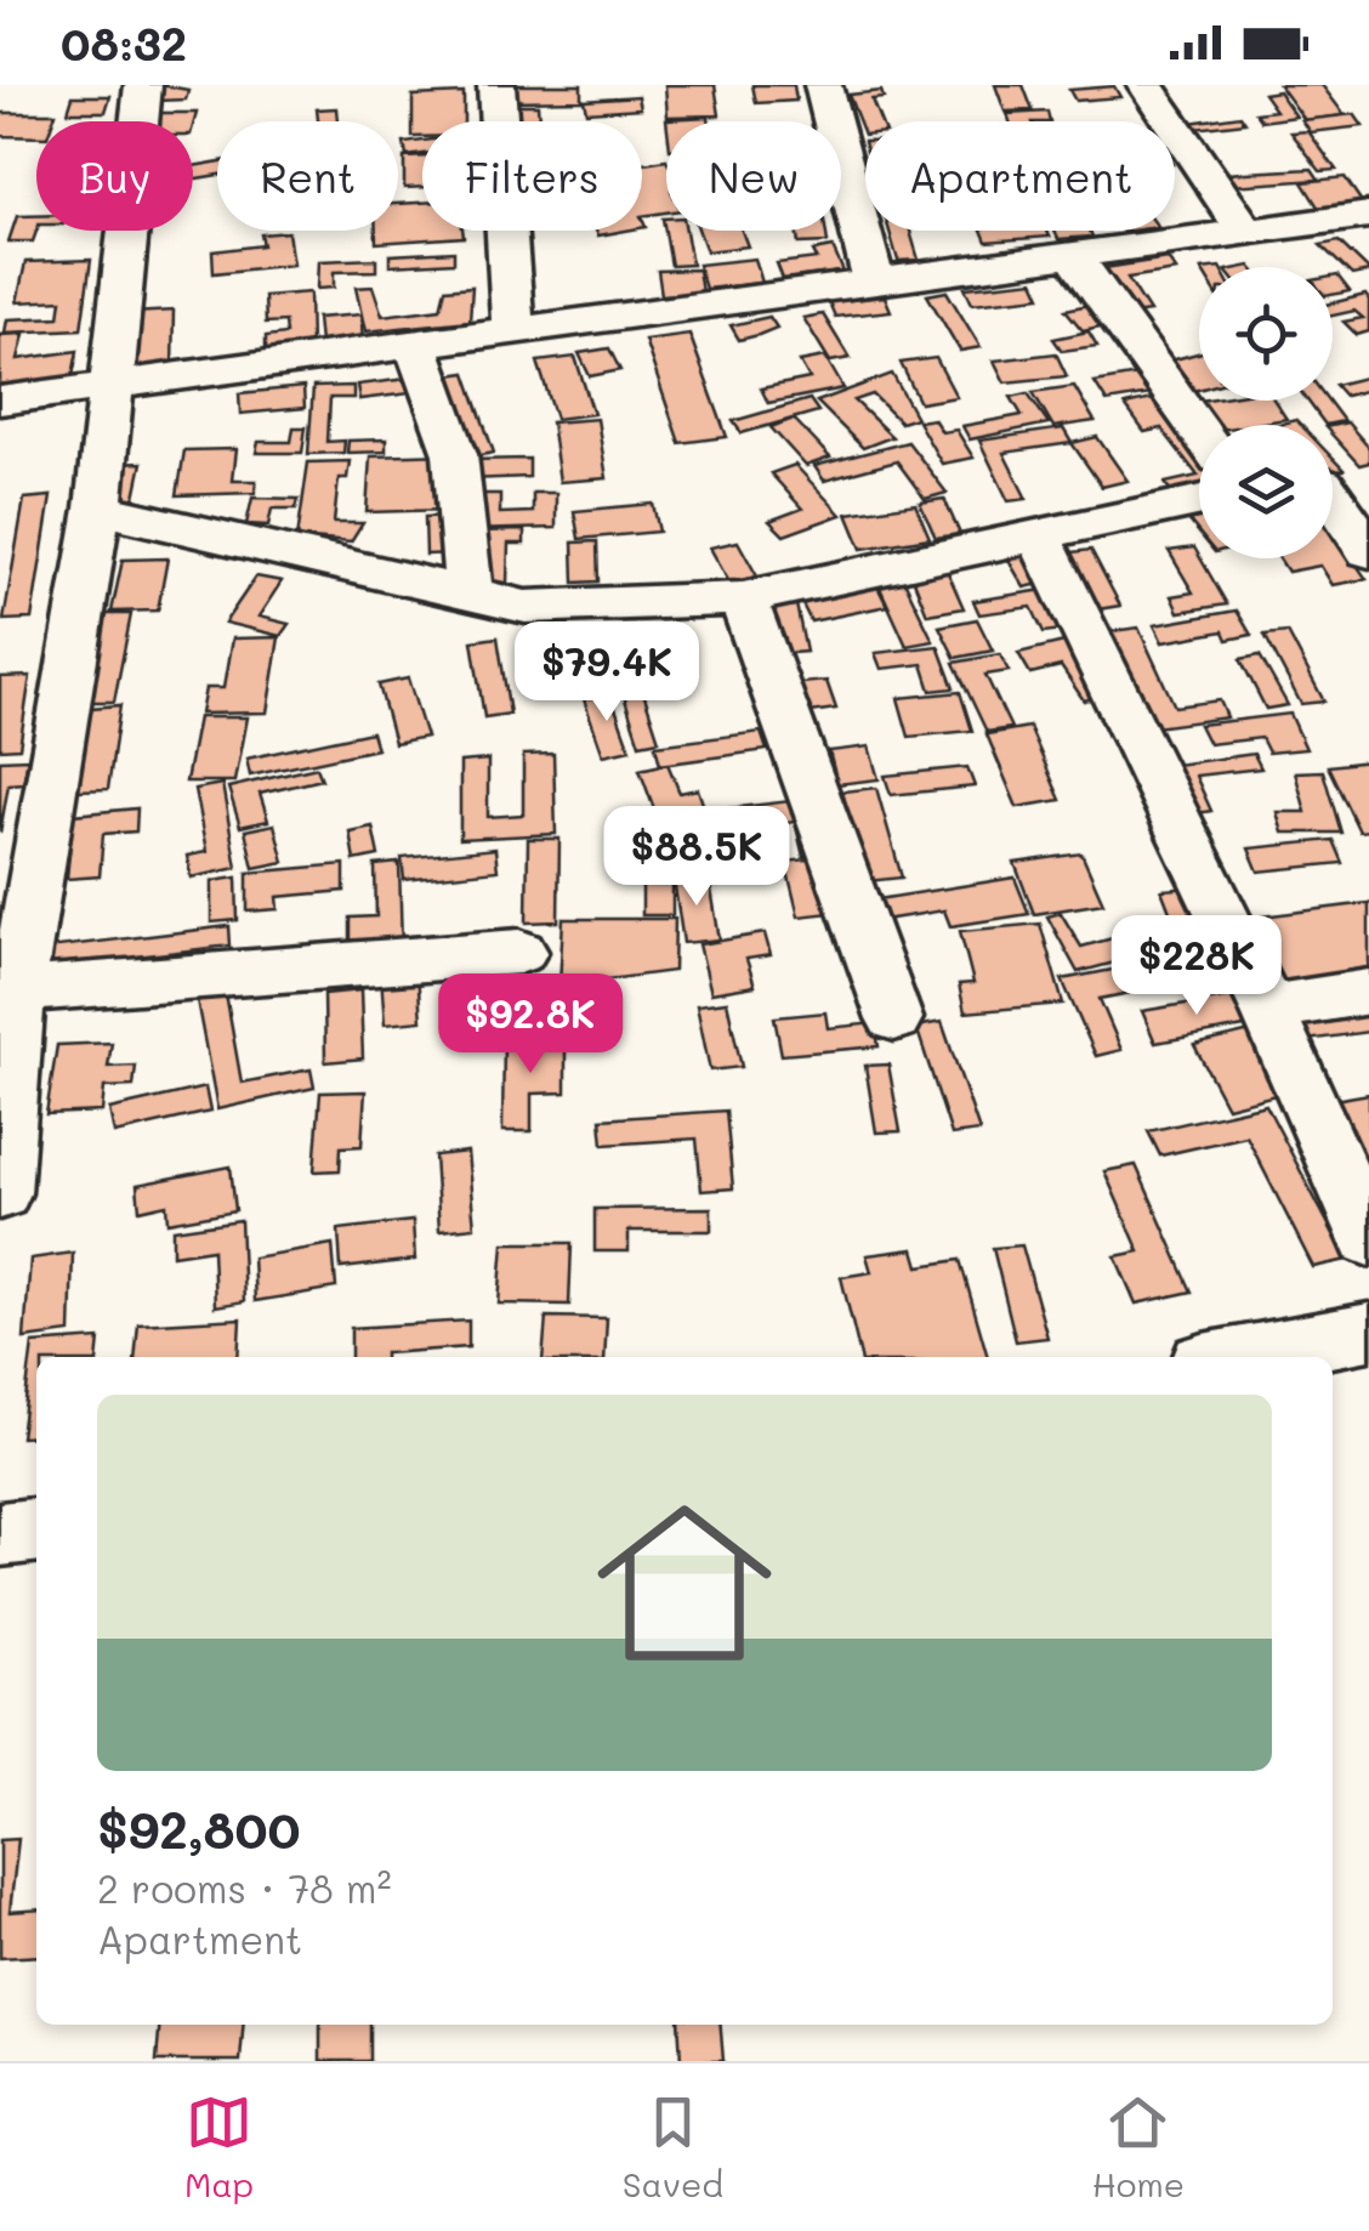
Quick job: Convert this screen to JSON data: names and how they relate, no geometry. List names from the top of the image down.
{
  "page": {
    "status": "08:32",
    "chip": [
      "Buy",
      "Rent",
      "Filters",
      "New",
      "Apartment"
    ],
    "price": [
      "$79.4K",
      "$88.5K",
      "$228K",
      "$92.8K"
    ],
    "list": [
      {
        "name": "$92,800",
        "note": "2 rooms · 78 m² · Apartment"
      }
    ],
    "tabs": ["Map", "Saved", "Home"]
  }
}
